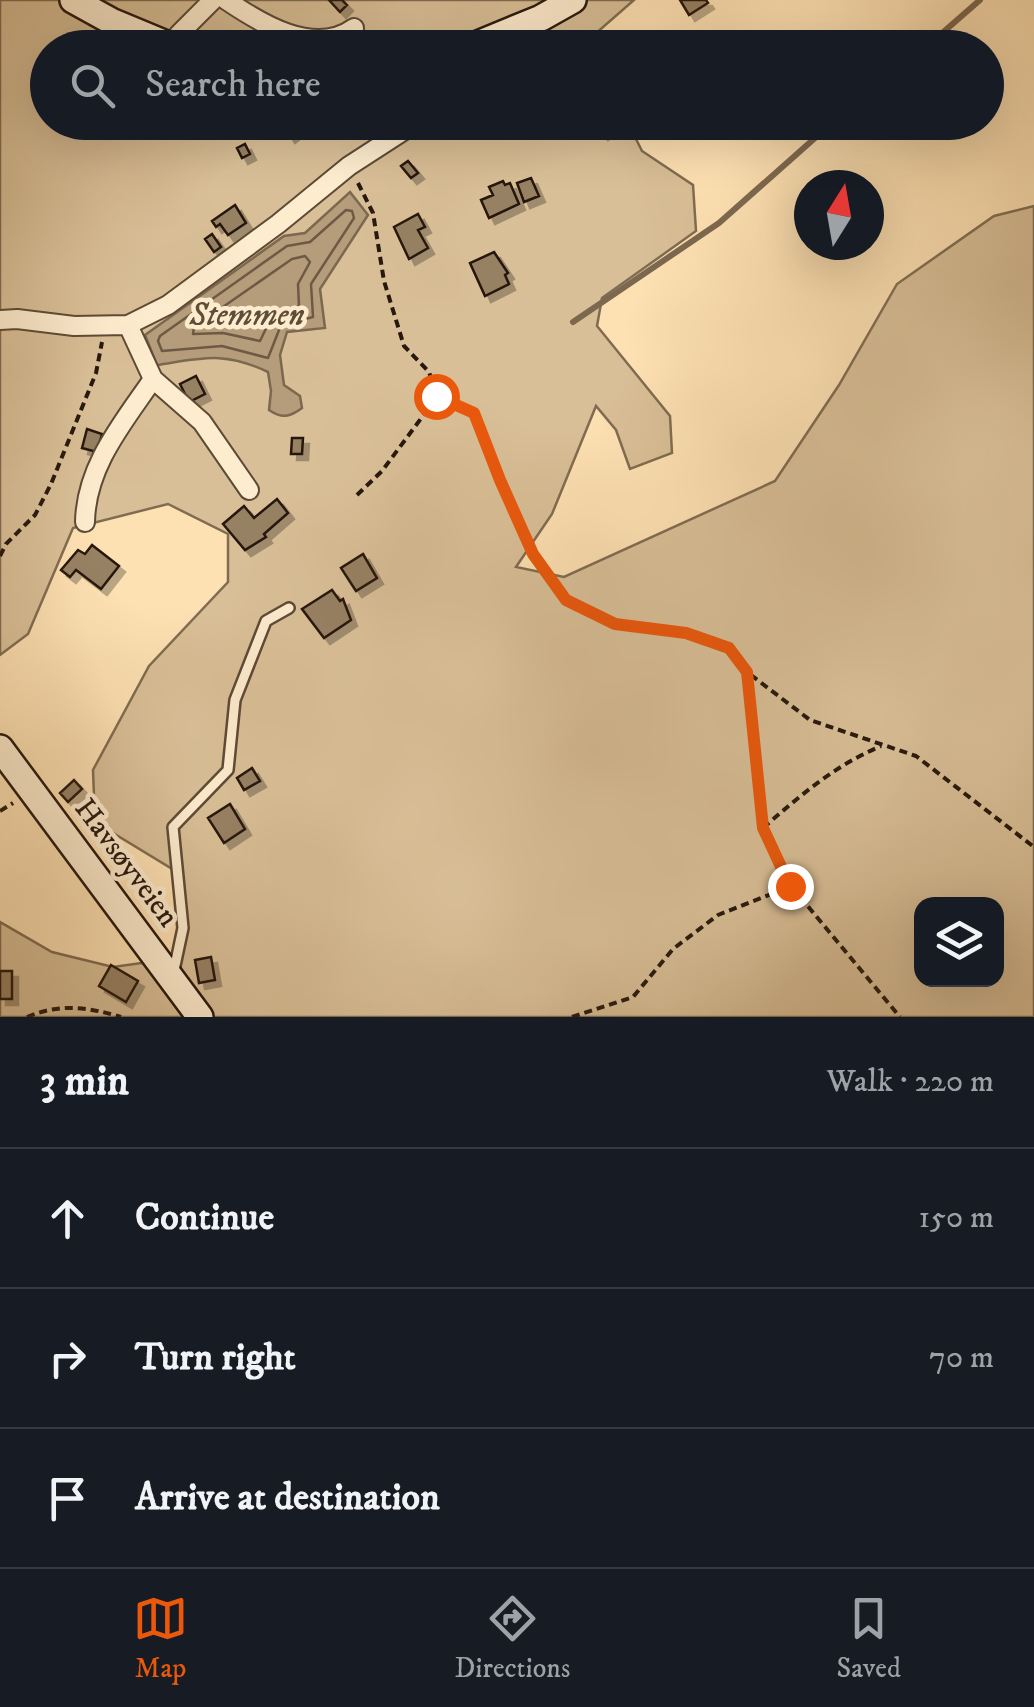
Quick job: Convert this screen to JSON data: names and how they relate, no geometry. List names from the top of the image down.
{
  "streets": {
    "main road": ["Havsøyveien"]
  },
  "water": ["Stemmen"],
  "north": "top",
  "page": {
    "search": "Search here",
    "heading": ["3 min", "Walk · 220 m"],
    "list": [
      ["Continue", "150 m"],
      ["Turn right", "70 m"],
      "Arrive at destination"
    ],
    "nav": ["Map", "Directions", "Saved"]
  }
}
